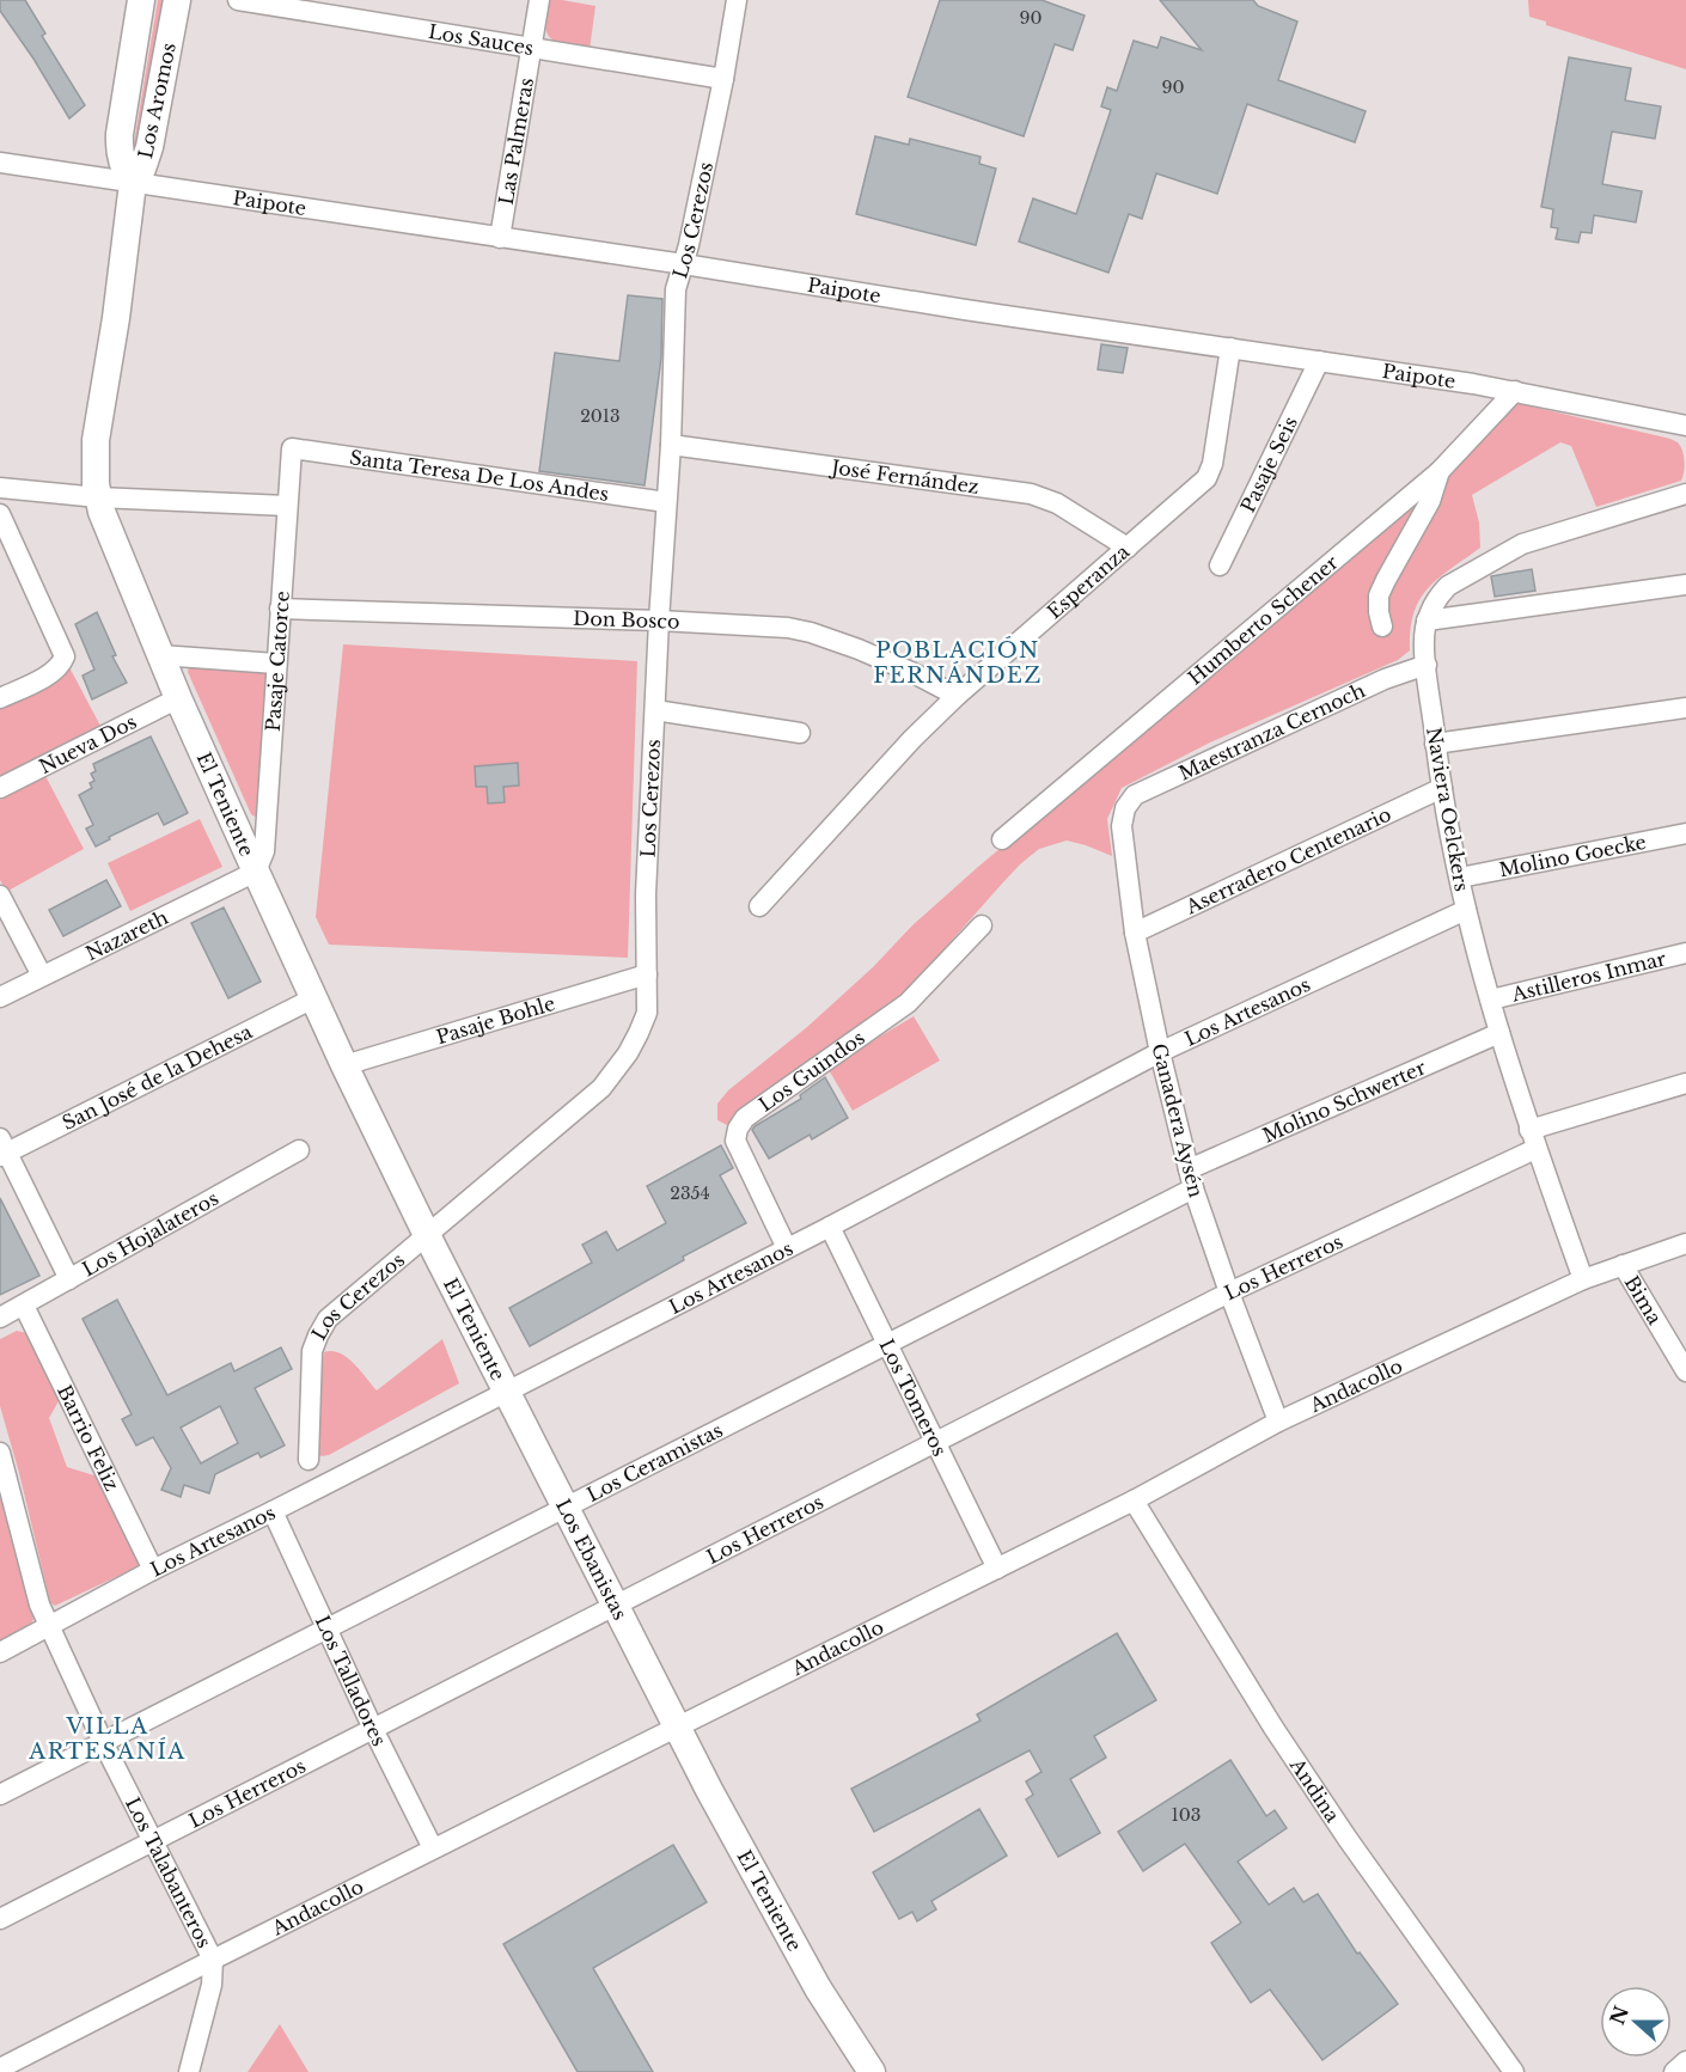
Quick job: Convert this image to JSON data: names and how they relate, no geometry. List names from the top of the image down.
{
  "streets": {
    "main road": ["Los Aromos", "El Teniente", "Los Ebanistas"],
    "street": [
      "Los Sauces",
      "Las Palmeras",
      "Paipote",
      "Los Cerezos",
      "Pasaje Seis",
      "Santa Teresa De Los Andes",
      "José Fernández",
      "Esperanza",
      "Humberto Schener",
      "Don Bosco",
      "Pasaje Catorce",
      "Maestranza Cernoch",
      "Nueva Dos",
      "Naviera Oelckers",
      "Molino Goecke",
      "Aserradero Centenario",
      "Nazareth",
      "Astilleros Inmar",
      "Los Artesanos",
      "Pasaje Bohle",
      "Los Guindos",
      "San José de la Dehesa",
      "Molino Schwerter",
      "Ganadera Aysén",
      "Los Hojalateros",
      "Los Herreros",
      "Bima",
      "Andacollo",
      "Los Tomeros",
      "Barrio Feliz",
      "Los Ceramistas",
      "Los Talladores",
      "Andina",
      "Los Talabanteros"
    ]
  },
  "crossings": [
    ["Los Sauces", "Las Palmeras"],
    ["Los Sauces", "Los Cerezos"],
    ["Los Aromos", "Paipote"],
    ["Los Aromos", "El Teniente"],
    ["Las Palmeras", "Paipote"],
    ["Paipote", "Los Cerezos"],
    ["Paipote", "Pasaje Seis"],
    ["Paipote", "Esperanza"],
    ["Paipote", "Humberto Schener"],
    ["Paipote", "El Teniente"],
    ["Los Cerezos", "Santa Teresa De Los Andes"],
    ["Los Cerezos", "José Fernández"],
    ["Los Cerezos", "Don Bosco"],
    ["Los Cerezos", "El Teniente"],
    ["Los Cerezos", "Pasaje Bohle"],
    ["Santa Teresa De Los Andes", "Pasaje Catorce"],
    ["José Fernández", "Esperanza"],
    ["Esperanza", "Don Bosco"],
    ["Don Bosco", "Pasaje Catorce"],
    ["Pasaje Catorce", "El Teniente"],
    ["Pasaje Catorce", "Nazareth"],
    ["Maestranza Cernoch", "Naviera Oelckers"],
    ["Maestranza Cernoch", "Ganadera Aysén"],
    ["Nueva Dos", "El Teniente"],
    ["El Teniente", "Nazareth"],
    ["El Teniente", "Los Artesanos"],
    ["El Teniente", "Pasaje Bohle"],
    ["El Teniente", "San José de la Dehesa"],
    ["El Teniente", "Andacollo"],
    ["El Teniente", "Los Ebanistas"],
    ["Naviera Oelckers", "Molino Goecke"],
    ["Naviera Oelckers", "Aserradero Centenario"],
    ["Naviera Oelckers", "Astilleros Inmar"],
    ["Naviera Oelckers", "Los Artesanos"],
    ["Naviera Oelckers", "Molino Schwerter"],
    ["Naviera Oelckers", "Los Herreros"],
    ["Naviera Oelckers", "Andacollo"],
    ["Aserradero Centenario", "Ganadera Aysén"],
    ["Los Artesanos", "Los Guindos"],
    ["Los Artesanos", "Ganadera Aysén"],
    ["Los Artesanos", "Los Tomeros"],
    ["Los Artesanos", "Barrio Feliz"],
    ["Los Artesanos", "Los Ebanistas"],
    ["Los Artesanos", "Los Talladores"],
    ["Los Artesanos", "Los Talabanteros"],
    ["Molino Schwerter", "Ganadera Aysén"],
    ["Molino Schwerter", "Los Ceramistas"],
    ["Ganadera Aysén", "Los Herreros"],
    ["Ganadera Aysén", "Andacollo"],
    ["Ganadera Aysén", "Los Ceramistas"],
    ["Los Hojalateros", "Barrio Feliz"],
    ["Los Herreros", "Los Tomeros"],
    ["Los Herreros", "Los Ebanistas"],
    ["Los Herreros", "Los Talladores"],
    ["Los Herreros", "Los Talabanteros"],
    ["Bima", "Andacollo"],
    ["Andacollo", "Los Tomeros"],
    ["Andacollo", "Los Ebanistas"],
    ["Andacollo", "Los Talladores"],
    ["Andacollo", "Andina"],
    ["Andacollo", "Los Talabanteros"],
    ["Los Tomeros", "Los Ceramistas"],
    ["Los Ceramistas", "Los Ebanistas"],
    ["Los Ceramistas", "Los Talladores"],
    ["Los Ceramistas", "Los Talabanteros"]
  ],
  "districts": ["POBLACIÓN FERNÁNDEZ", "VILLA ARTESANÍA"],
  "house_numbers": [
    "90",
    "90",
    "2013",
    "2354",
    "103"
  ],
  "north": "left"
}
